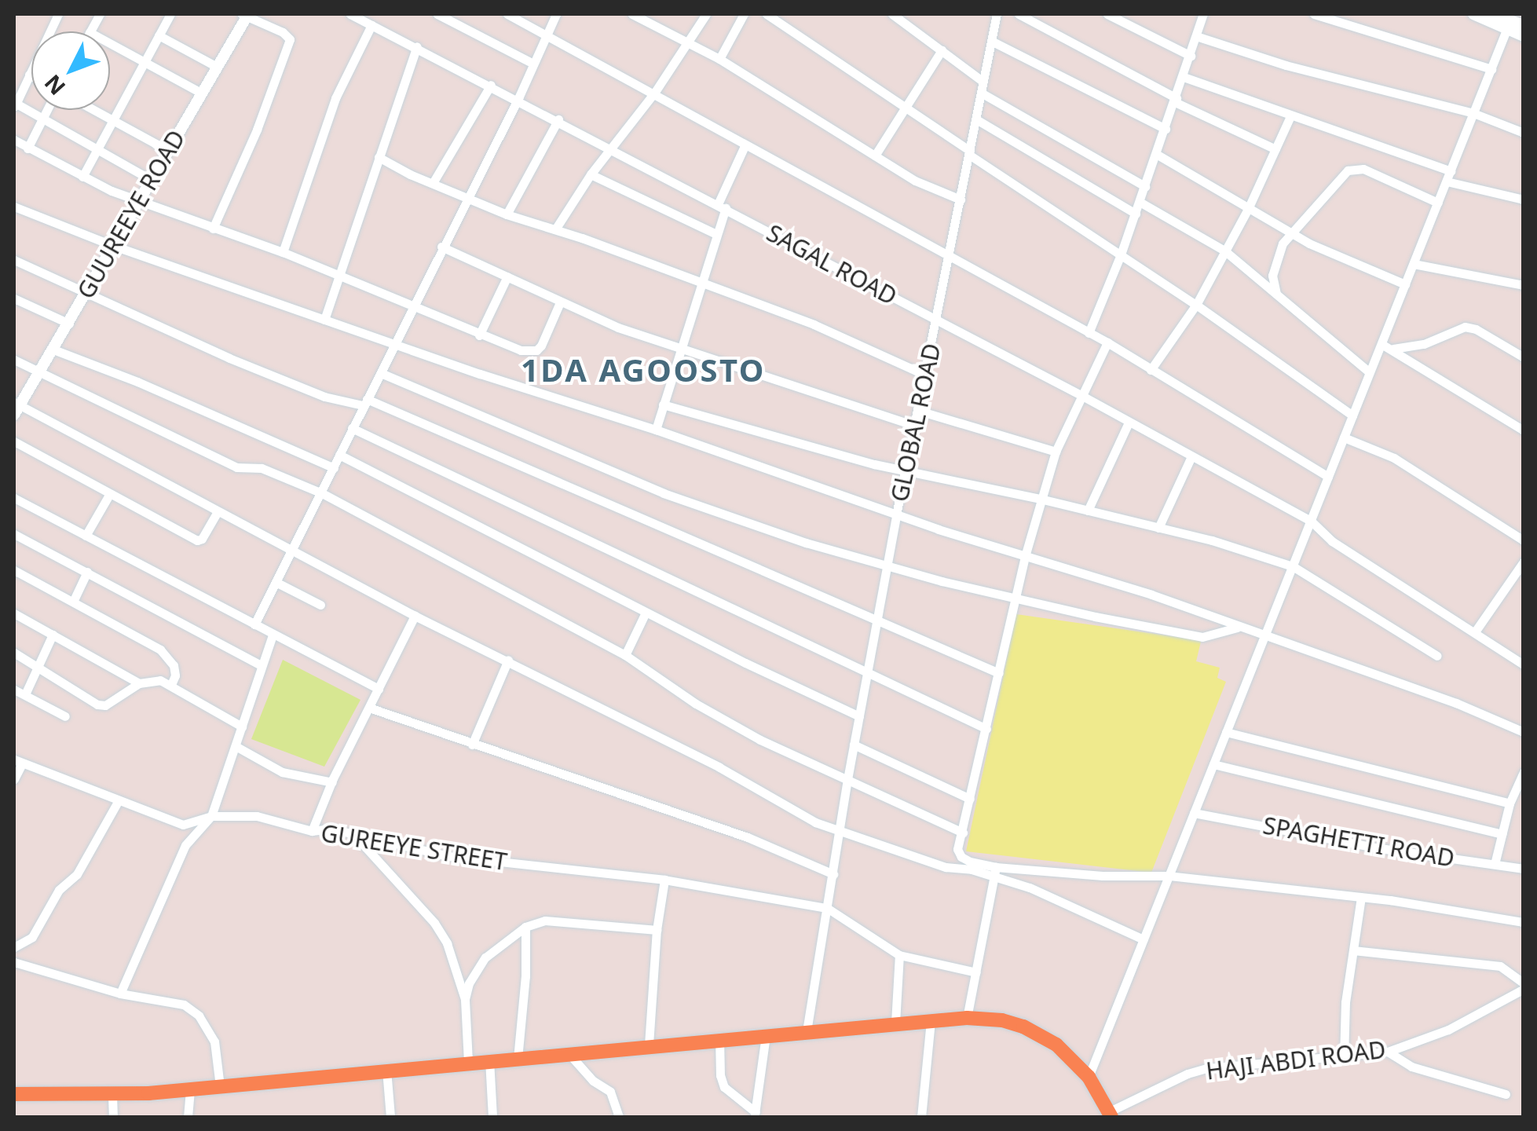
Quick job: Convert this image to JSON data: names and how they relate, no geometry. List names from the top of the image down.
{
  "streets": {
    "street": [
      "GUUREEYE ROAD",
      "SAGAL ROAD",
      "GLOBAL ROAD",
      "SPAGHETTI ROAD",
      "GUREEYE STREET",
      "HAJI ABDI ROAD"
    ]
  },
  "crossings": [
    ["SAGAL ROAD", "GLOBAL ROAD"],
    ["GLOBAL ROAD", "GUREEYE STREET"]
  ],
  "districts": ["1DA AGOOSTO"],
  "north": "bottom left"
}
